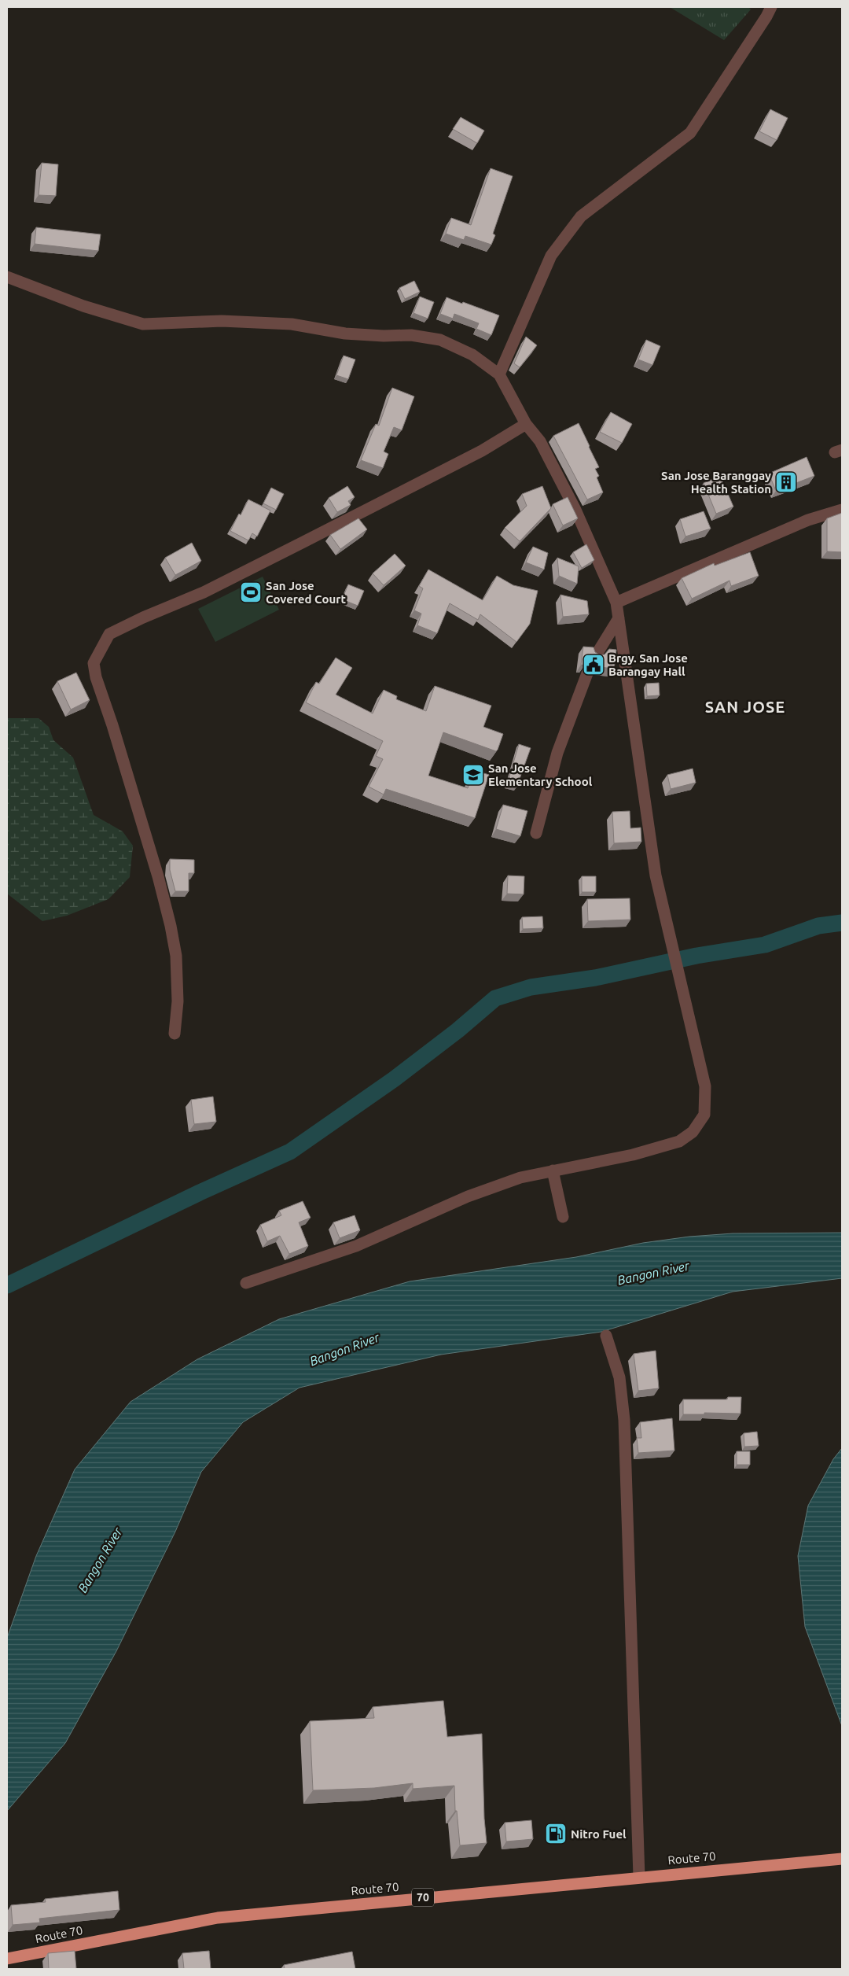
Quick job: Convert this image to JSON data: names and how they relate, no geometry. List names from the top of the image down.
{
  "streets": {
    "highway": ["Route 70", "70"]
  },
  "districts": ["SAN JOSE"],
  "water": ["Bangon River"],
  "places": {
    "building": ["San Jose Baranggay Health Station"],
    "sports": ["San Jose Covered Court"],
    "public building": ["Brgy. San Jose Barangay Hall"],
    "school or university": ["San Jose Elementary School"],
    "fuel station": ["Nitro Fuel"]
  }
}
